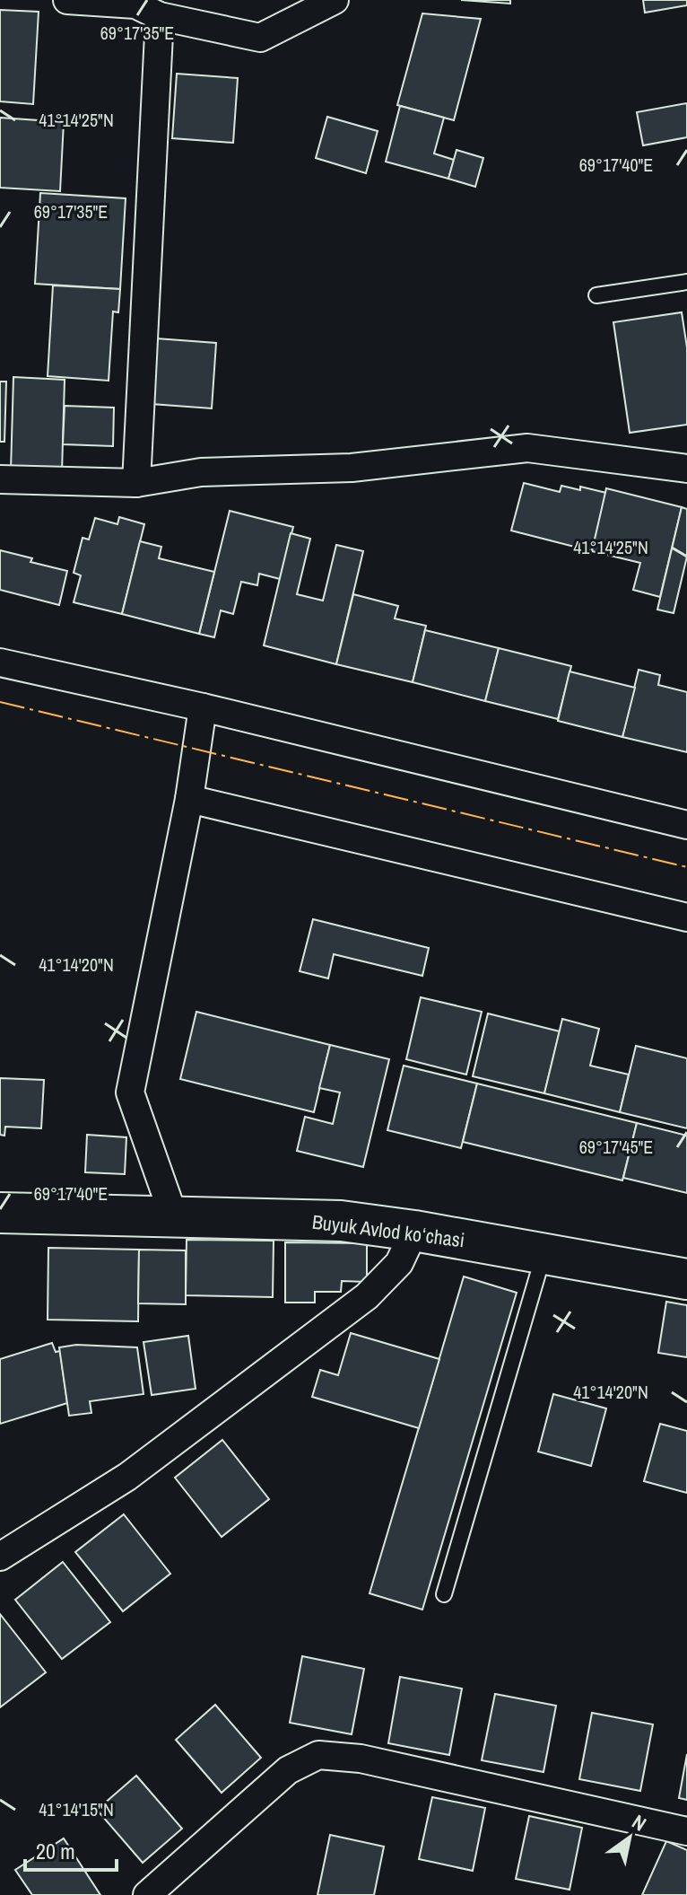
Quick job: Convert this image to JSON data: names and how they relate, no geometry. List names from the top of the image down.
{
  "streets": {
    "street": ["Buyuk Avlod koʻchasi"]
  },
  "scale_bar": "20 m",
  "north": "top right",
  "coordinates": [
    "69°17'35\"E",
    "41°14'25\"N",
    "69°17'40\"E",
    "41°14'20\"N",
    "69°17'45\"E",
    "41°14'15\"N"
  ]
}
